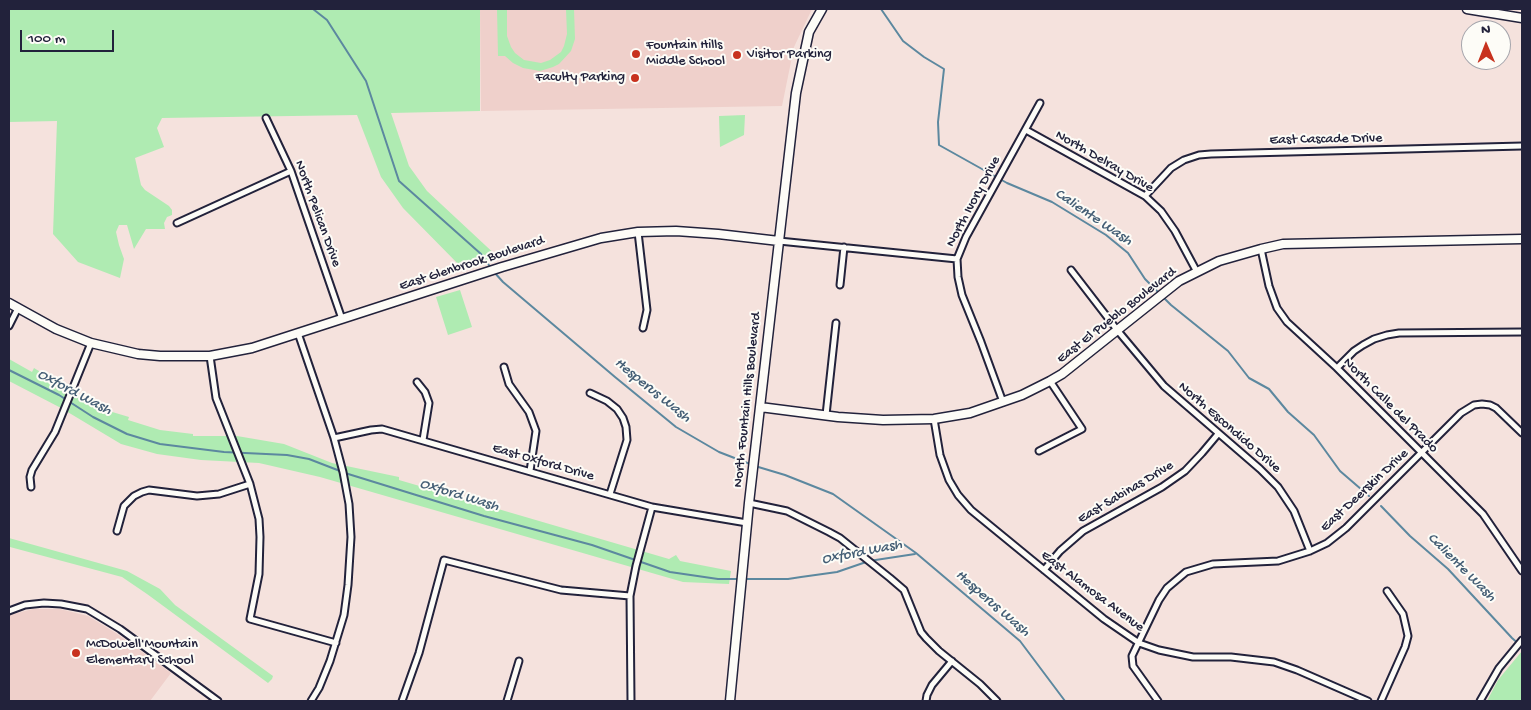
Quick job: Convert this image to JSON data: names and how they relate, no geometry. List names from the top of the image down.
{
  "streets": {
    "street": [
      "East Cascade Drive",
      "North Delray Drive",
      "North Ivory Drive",
      "North Pelican Drive",
      "East Glenbrook Boulevard",
      "East El Pueblo Boulevard",
      "North Fountain Hills Boulevard",
      "North Calle del Prado",
      "North Escondido Drive",
      "East Oxford Drive",
      "East Deerskin Drive",
      "East Sabinas Drive",
      "East Alamosa Avenue"
    ]
  },
  "crossings": [
    ["East Cascade Drive", "North Delray Drive"],
    ["North Delray Drive", "North Ivory Drive"],
    ["North Delray Drive", "East El Pueblo Boulevard"],
    ["North Ivory Drive", "East Glenbrook Boulevard"],
    ["North Ivory Drive", "East El Pueblo Boulevard"],
    ["North Pelican Drive", "East Glenbrook Boulevard"],
    ["East Glenbrook Boulevard", "North Fountain Hills Boulevard"],
    ["East El Pueblo Boulevard", "North Fountain Hills Boulevard"],
    ["East El Pueblo Boulevard", "North Calle del Prado"],
    ["East El Pueblo Boulevard", "North Escondido Drive"],
    ["East El Pueblo Boulevard", "East Alamosa Avenue"],
    ["North Fountain Hills Boulevard", "East Oxford Drive"],
    ["North Calle del Prado", "East Deerskin Drive"],
    ["North Escondido Drive", "East Deerskin Drive"],
    ["North Escondido Drive", "East Sabinas Drive"],
    ["East Deerskin Drive", "East Alamosa Avenue"],
    ["East Sabinas Drive", "East Alamosa Avenue"]
  ],
  "water": ["Caliente Wash", "Hesperus Wash", "Oxford Wash"],
  "places": [
    "Fountain Hills Middle School",
    "Visitor Parking",
    "Faculty Parking",
    "McDowell Mountain Elementary School"
  ],
  "scale_bar": "100 m",
  "north": "top"
}
